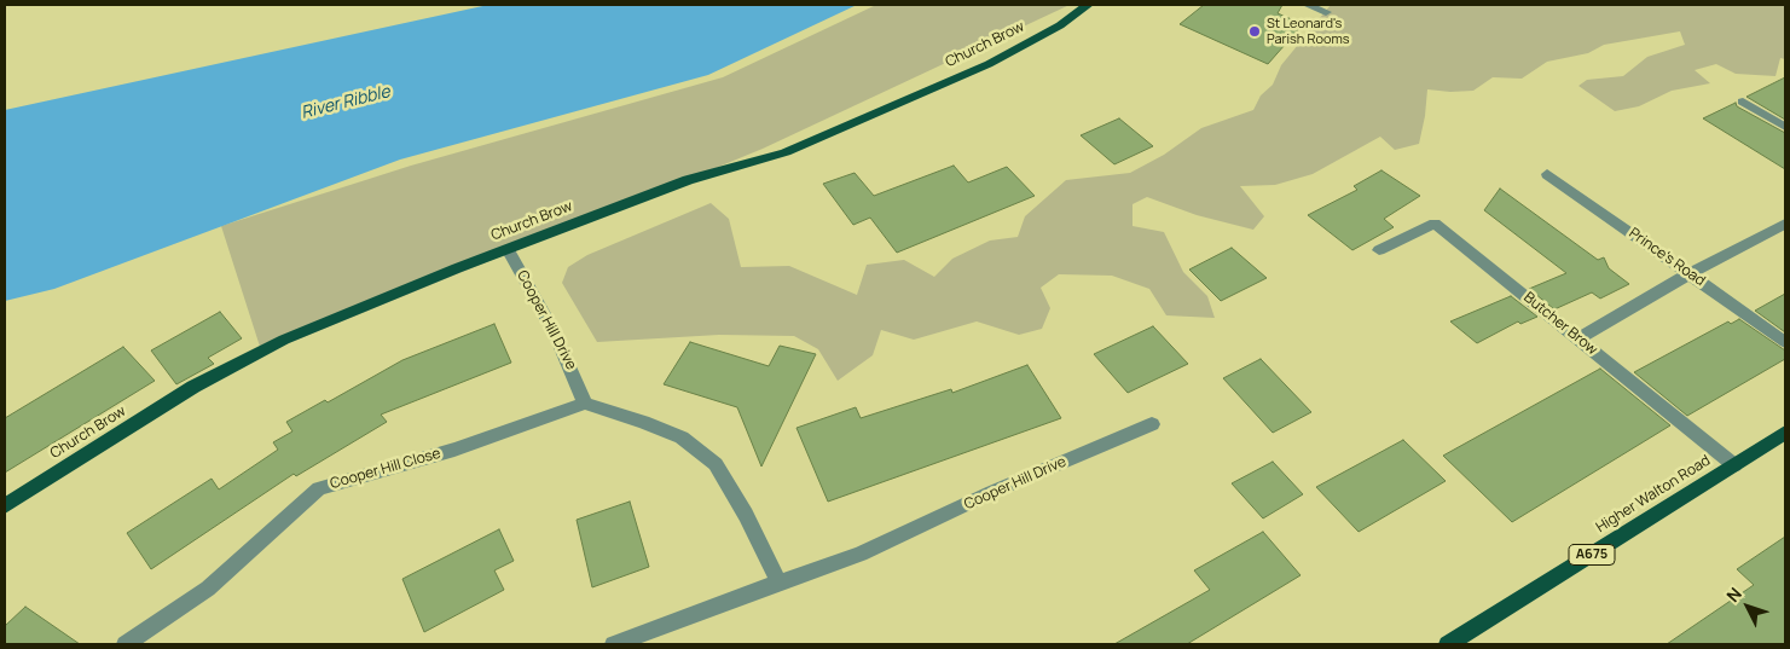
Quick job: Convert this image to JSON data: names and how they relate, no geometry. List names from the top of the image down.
{
  "streets": {
    "main road": ["Church Brow", "Higher Walton Road", "A675"],
    "street": [
      "Prince's Road",
      "Cooper Hill Drive",
      "Butcher Brow",
      "Cooper Hill Close"
    ]
  },
  "crossings": [
    ["Church Brow", "Cooper Hill Drive"],
    ["Cooper Hill Drive", "Cooper Hill Close"],
    ["Butcher Brow", "Higher Walton Road"]
  ],
  "water": ["River Ribble"],
  "places": ["St Leonard's Parish Rooms"],
  "north": "top left"
}
